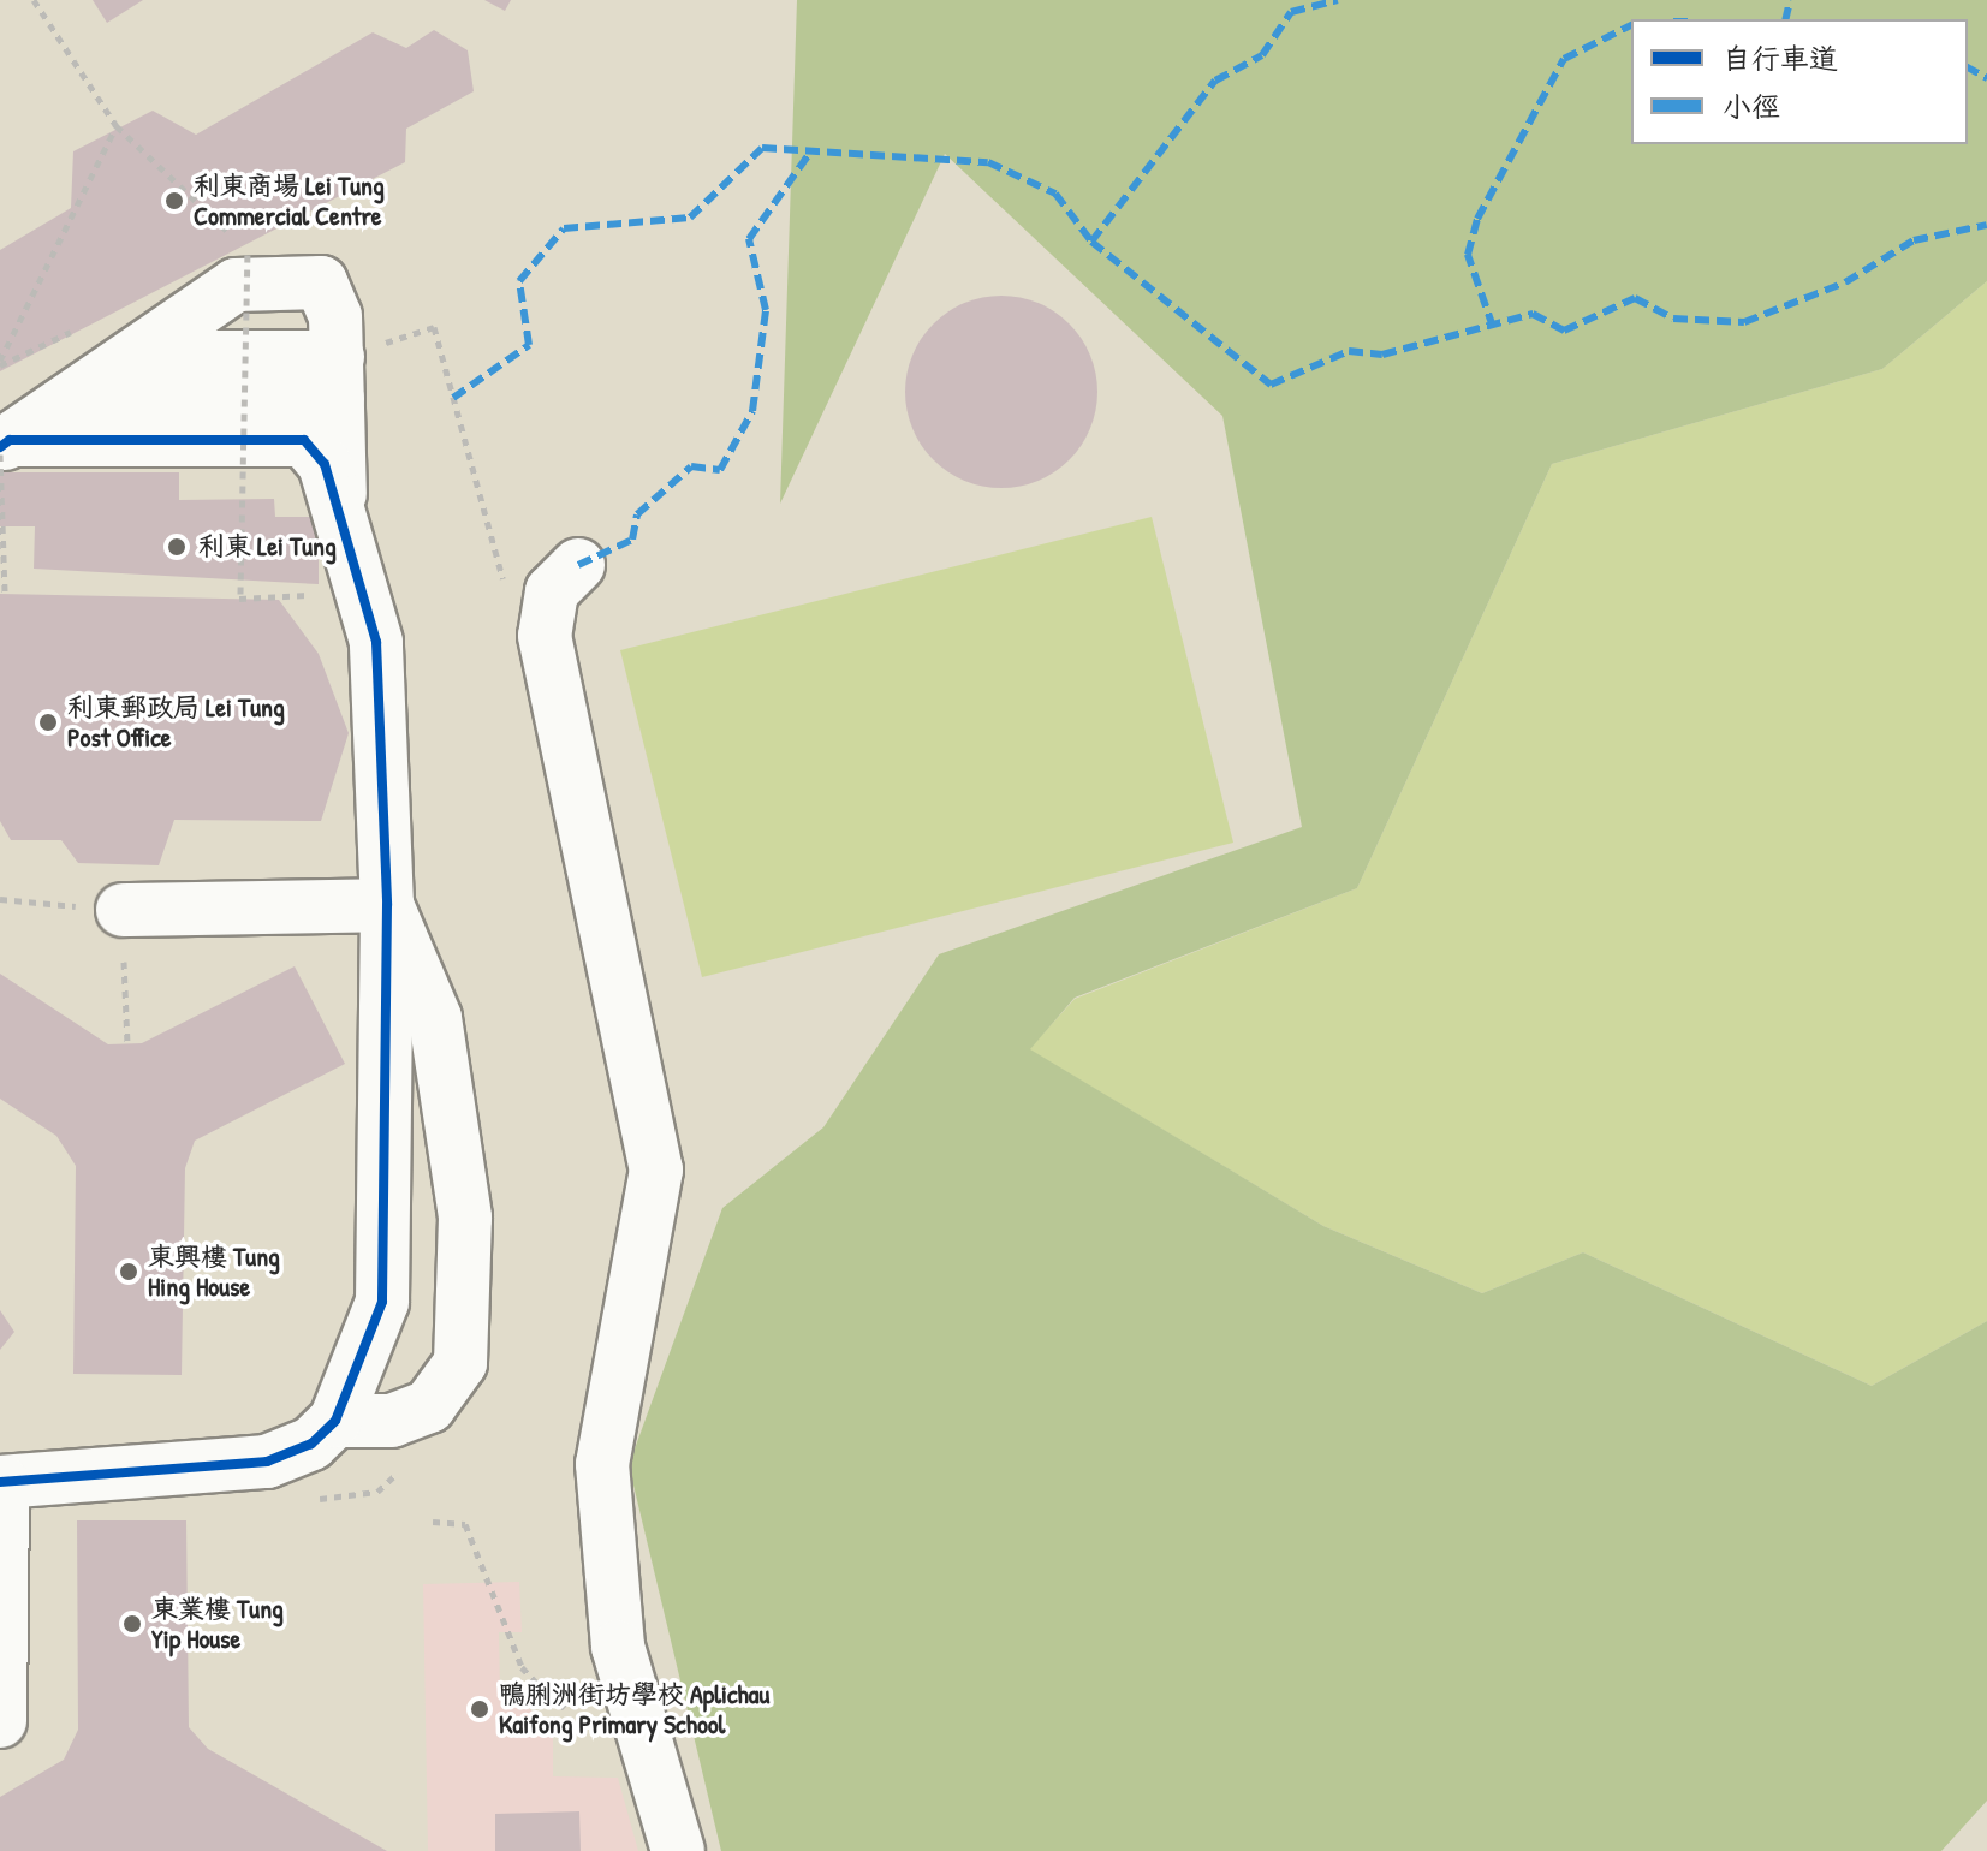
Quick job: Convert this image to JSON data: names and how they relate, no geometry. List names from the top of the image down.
{
  "places": [
    "利東商場 Lei Tung Commercial Centre",
    "利東 Lei Tung",
    "利東郵政局 Lei Tung Post Office",
    "東興樓 Tung Hing House",
    "東業樓 Tung Yip House",
    "鴨脷洲街坊學校 Aplichau Kaifong Primary School"
  ],
  "legend": ["自行車道", "小徑"]
}
